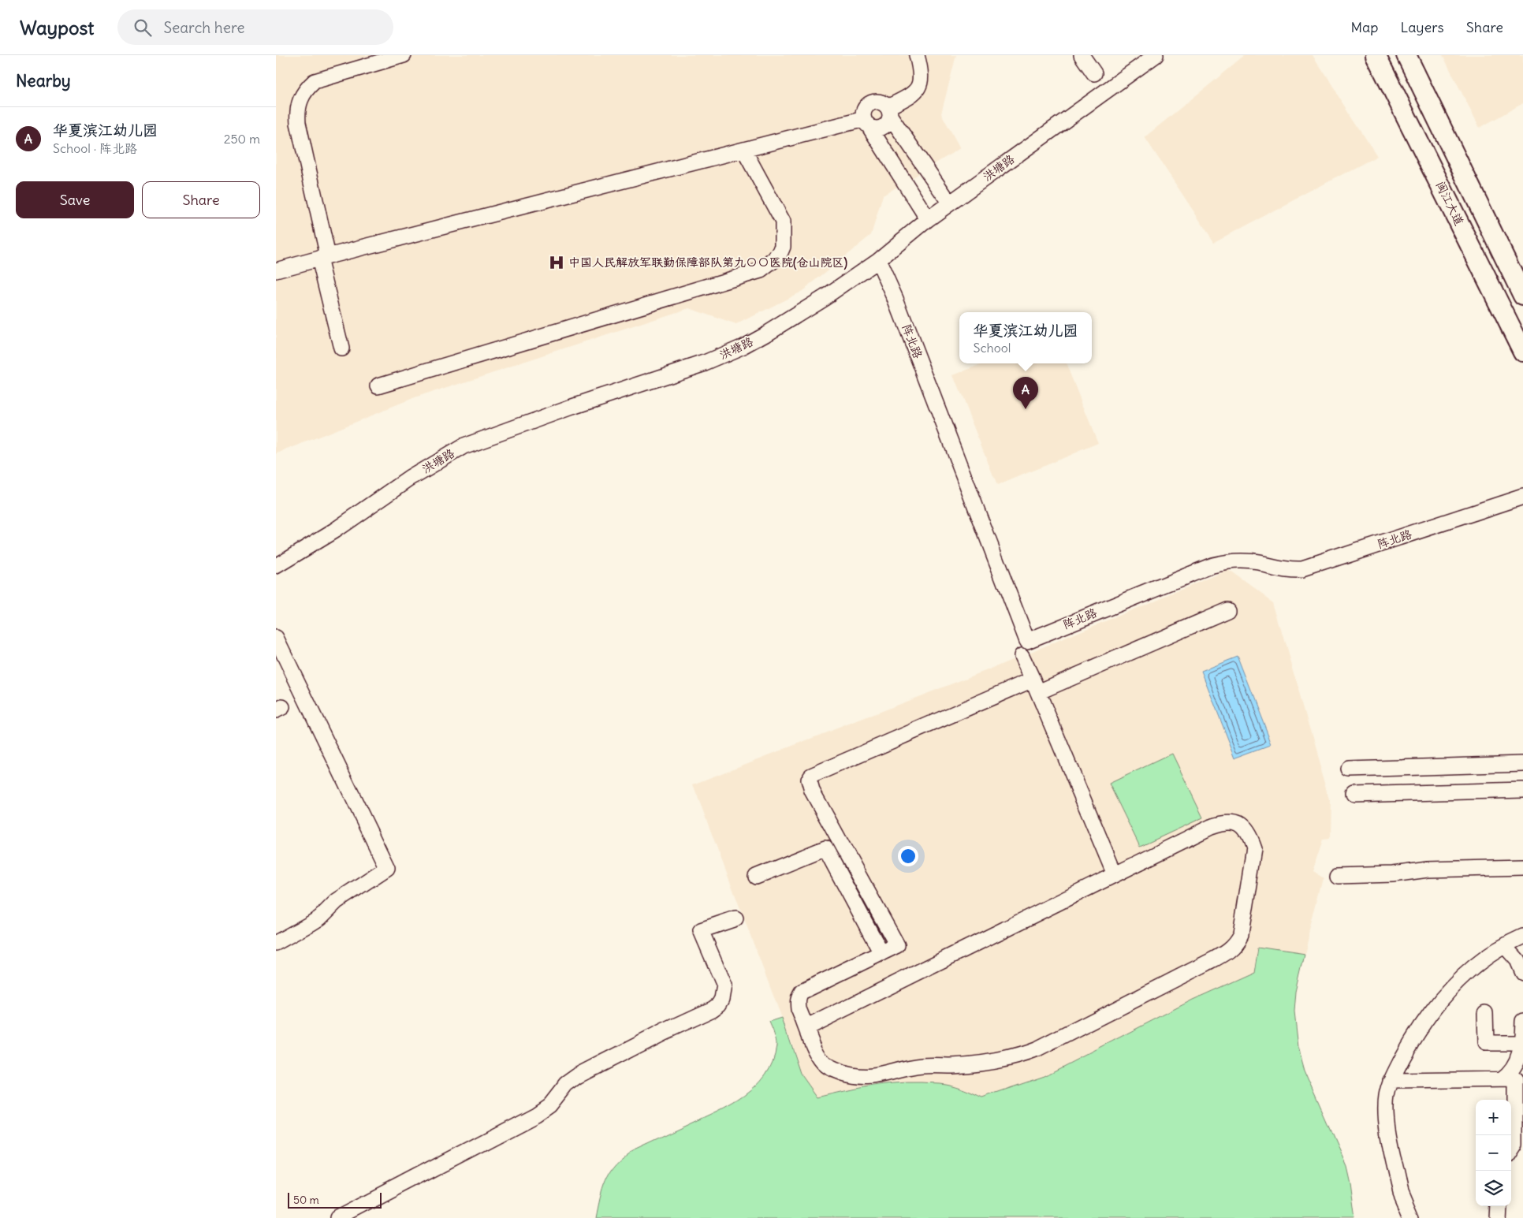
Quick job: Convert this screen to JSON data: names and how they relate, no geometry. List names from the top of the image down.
{
  "streets": {
    "main road": ["闽江大道"],
    "street": ["洪塘路", "阵北路"]
  },
  "crossings": [
    ["洪塘路", "阵北路"]
  ],
  "places": {
    "hospital": ["中国人民解放军联勤保障部队第九〇〇医院(仓山院区)"]
  },
  "scale_bar": "50 m",
  "page": {
    "header": "Waypost",
    "search": "Search here",
    "nav": ["Map", "Layers", "Share"],
    "heading": "Nearby",
    "list": [
      {
        "mark": "A",
        "name": "华夏滨江幼儿园",
        "note": "School · 阵北路",
        "value": "250 m"
      }
    ],
    "buttons": ["Save", "Share"],
    "popup": ["华夏滨江幼儿园", "School"],
    "pins": "A",
    "map_buttons": ["+", "−"],
    "scale": "50 m"
  }
}
